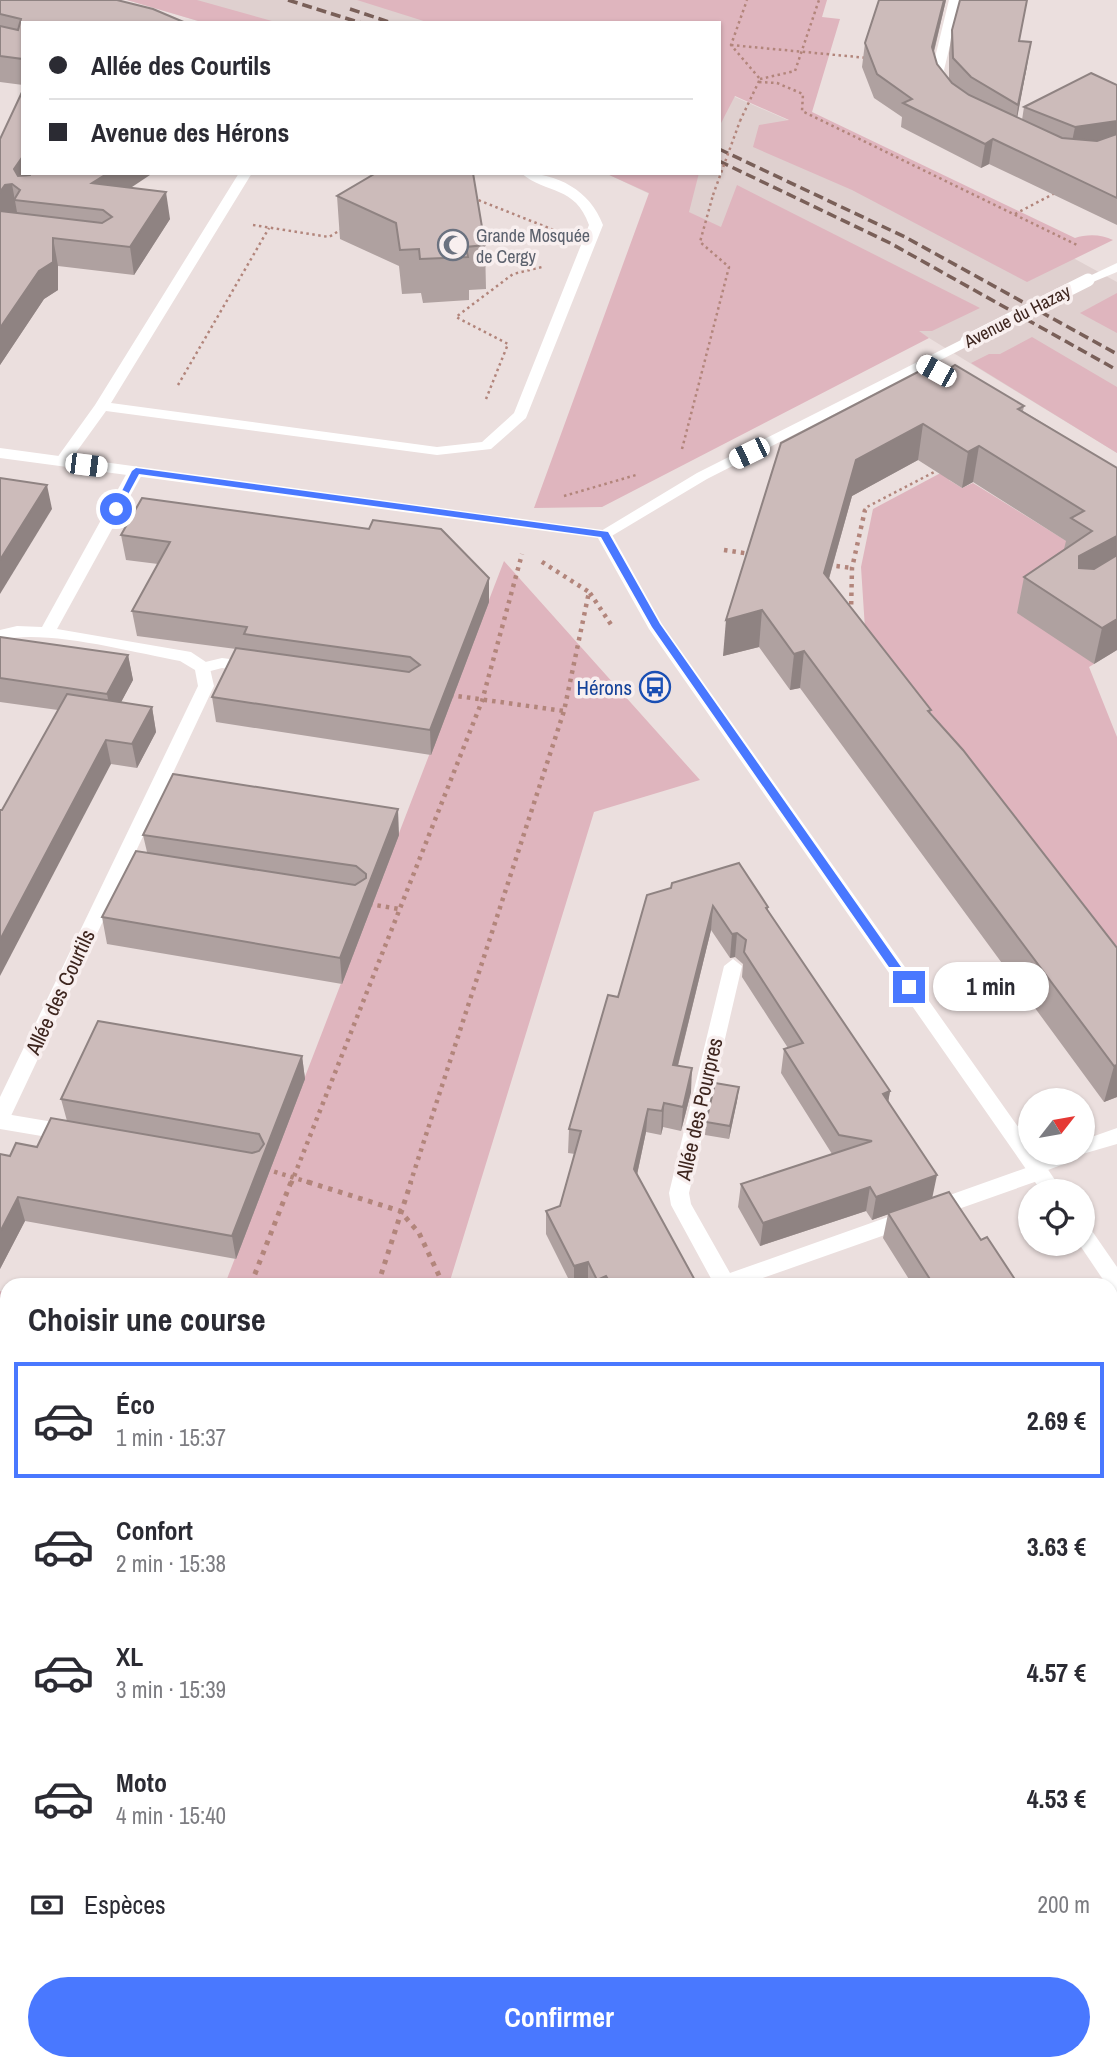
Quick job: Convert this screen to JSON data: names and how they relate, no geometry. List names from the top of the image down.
{
  "streets": {
    "street": ["Avenue du Hazay", "Allée des Courtils", "Allée des Pourpres"]
  },
  "places": {
    "mosque": ["Grande Mosquée de Cergy"],
    "bus stop": ["Hérons"]
  },
  "north": "top right",
  "page": {
    "banner": ["Allée des Courtils", "Avenue des Hérons"],
    "bubble": "1 min",
    "heading": "Choisir une course",
    "list": [
      {
        "name": "Éco",
        "note": "1 min · 15:37",
        "value": "2.69 €"
      },
      {
        "name": "Confort",
        "note": "2 min · 15:38",
        "value": "3.63 €"
      },
      {
        "name": "XL",
        "note": "3 min · 15:39",
        "value": "4.57 €"
      },
      {
        "name": "Moto",
        "note": "4 min · 15:40",
        "value": "4.53 €"
      }
    ],
    "pay": ["Espèces", "200 m"],
    "buttons": "Confirmer"
  }
}
